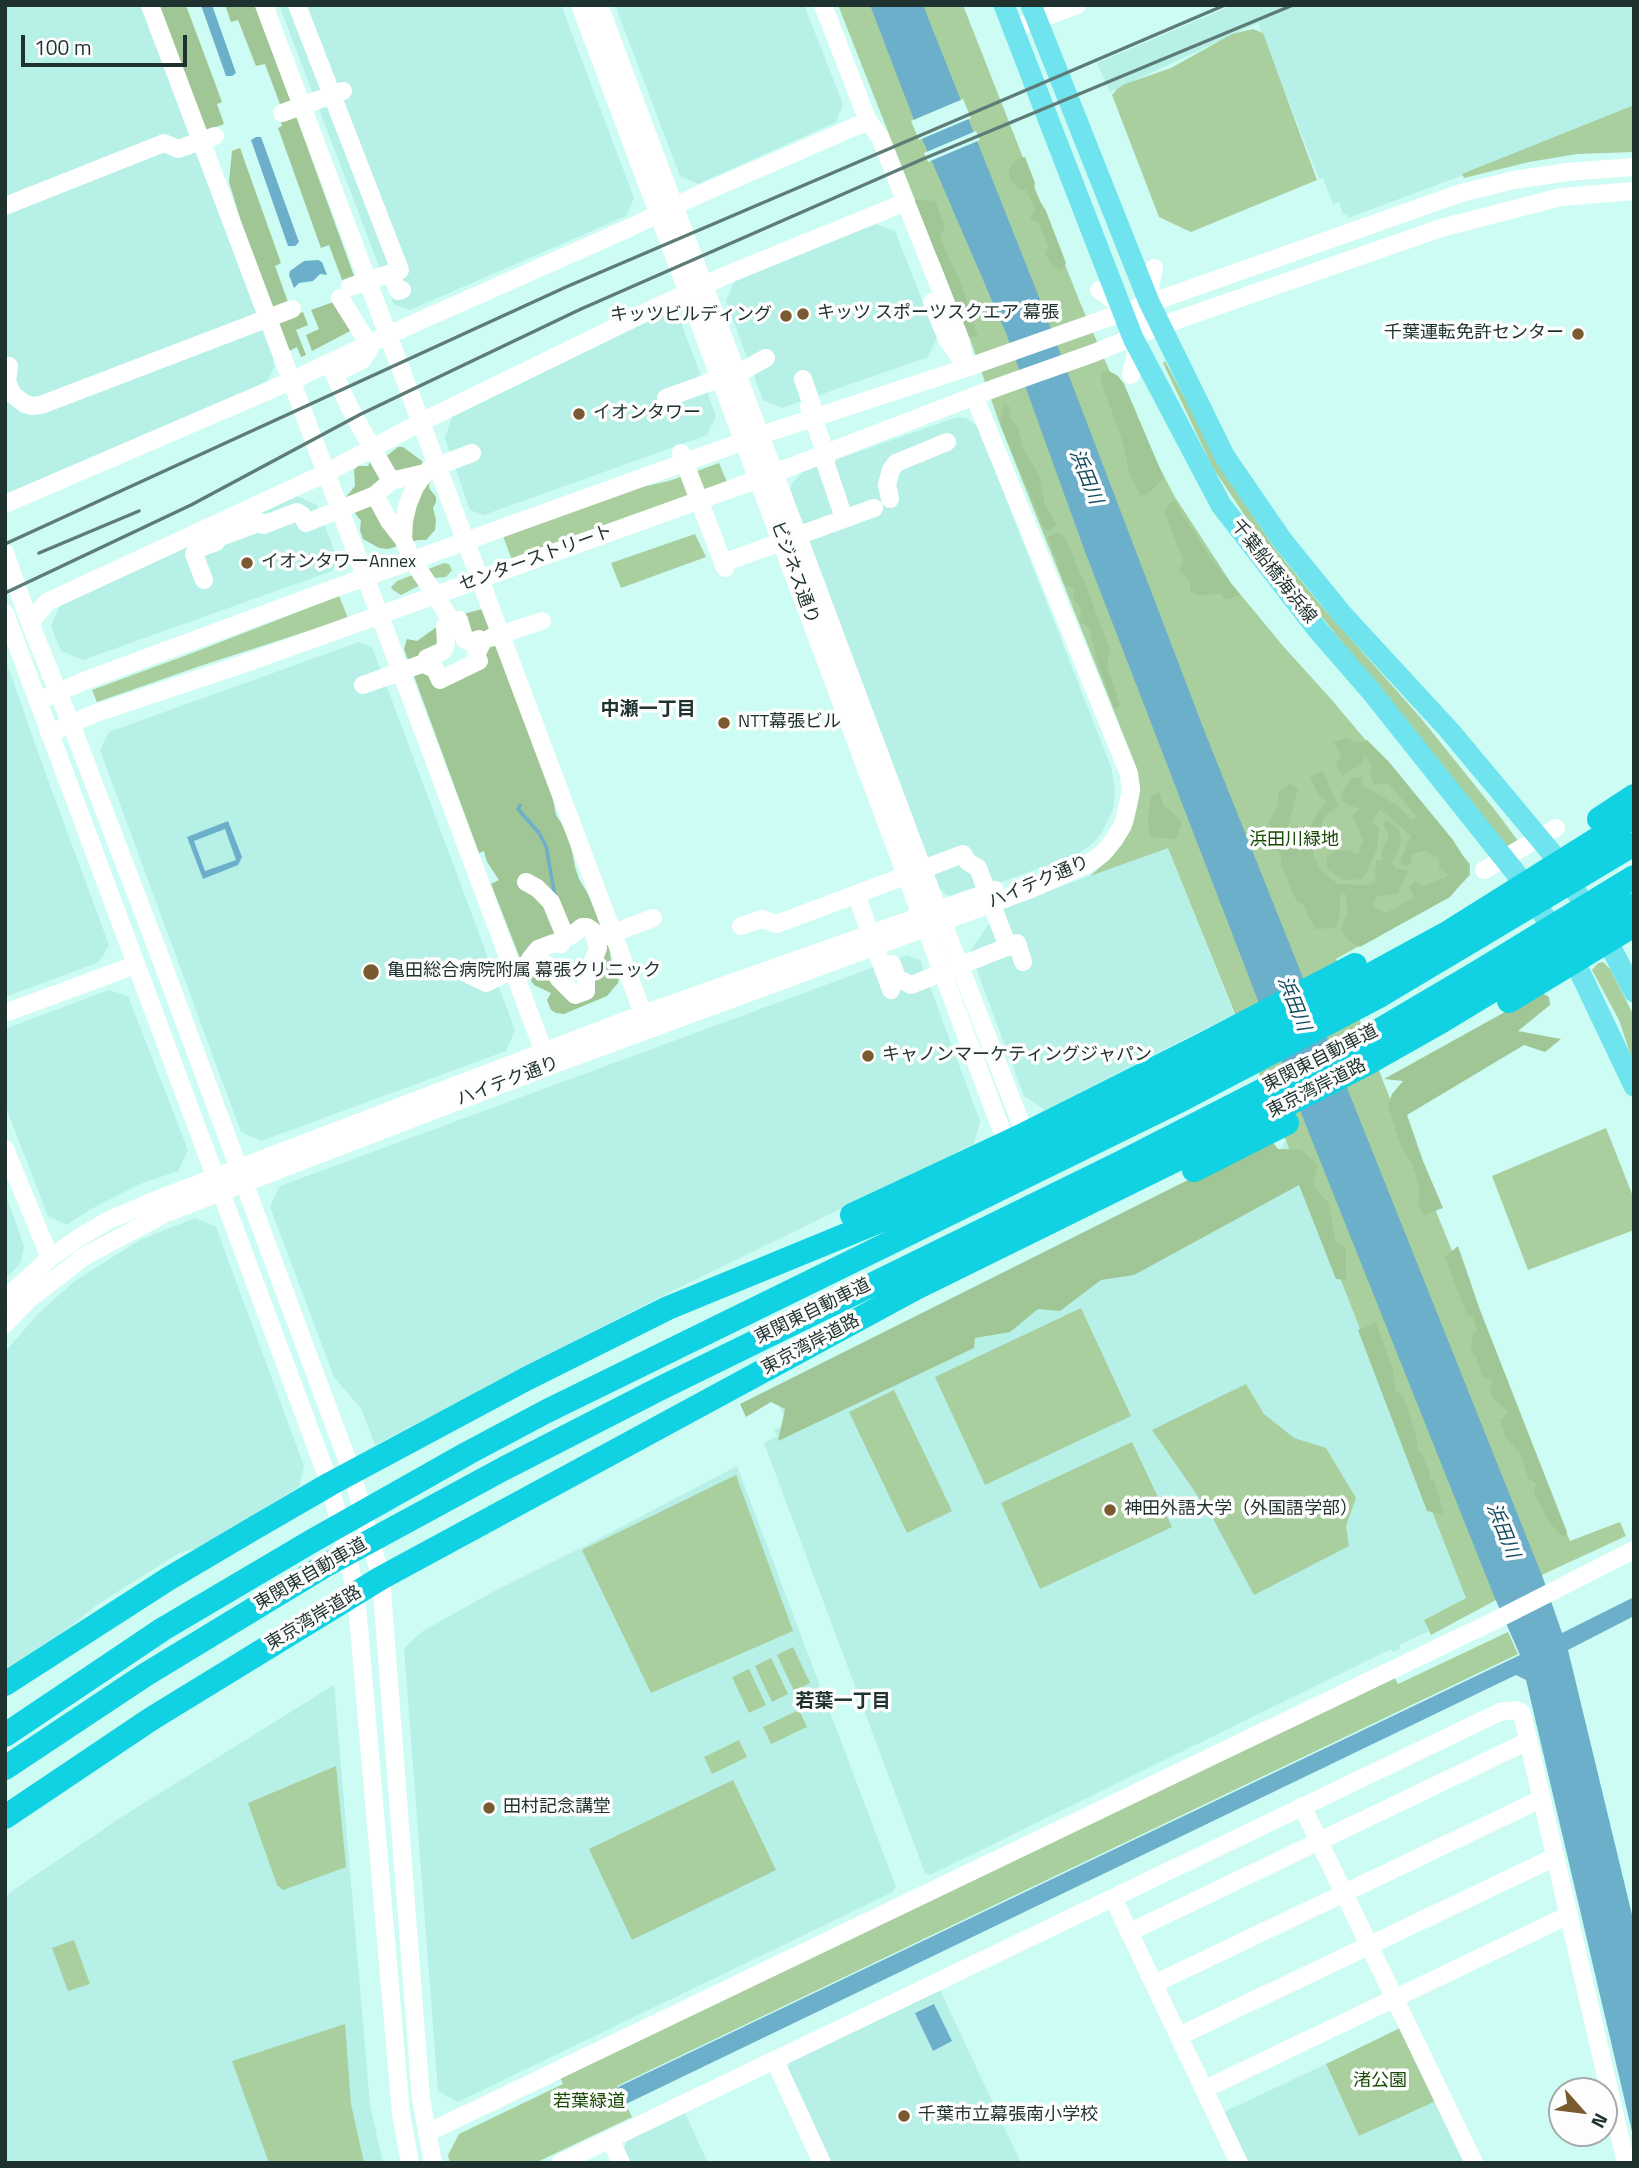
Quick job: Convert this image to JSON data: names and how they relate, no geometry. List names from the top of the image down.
{
  "streets": {
    "highway": ["東関東自動車道", "東京湾岸道路"],
    "main road": ["千葉船橋海浜線"],
    "street": ["センターストリート", "ビジネス通り", "ハイテク通り"]
  },
  "crossings": [
    ["センターストリート", "千葉船橋海浜線"],
    ["センターストリート", "ビジネス通り"],
    ["センターストリート", "ハイテク通り"],
    ["ビジネス通り", "ハイテク通り"]
  ],
  "districts": ["中瀬一丁目", "若葉一丁目"],
  "water": ["浜田川"],
  "parks": ["浜田川緑地", "渚公園", "若葉緑道"],
  "places": [
    "キッツ スポーツスクエア 幕張",
    "キッツビルディング",
    "千葉運転免許センター",
    "イオンタワー",
    "イオンタワーAnnex",
    "NTT幕張ビル",
    "亀田総合病院附属 幕張クリニック",
    "キャノンマーケティングジャパン",
    "神田外語大学（外国語学部）",
    "田村記念講堂",
    "千葉市立幕張南小学校"
  ],
  "scale_bar": "100 m",
  "north": "bottom right"
}
